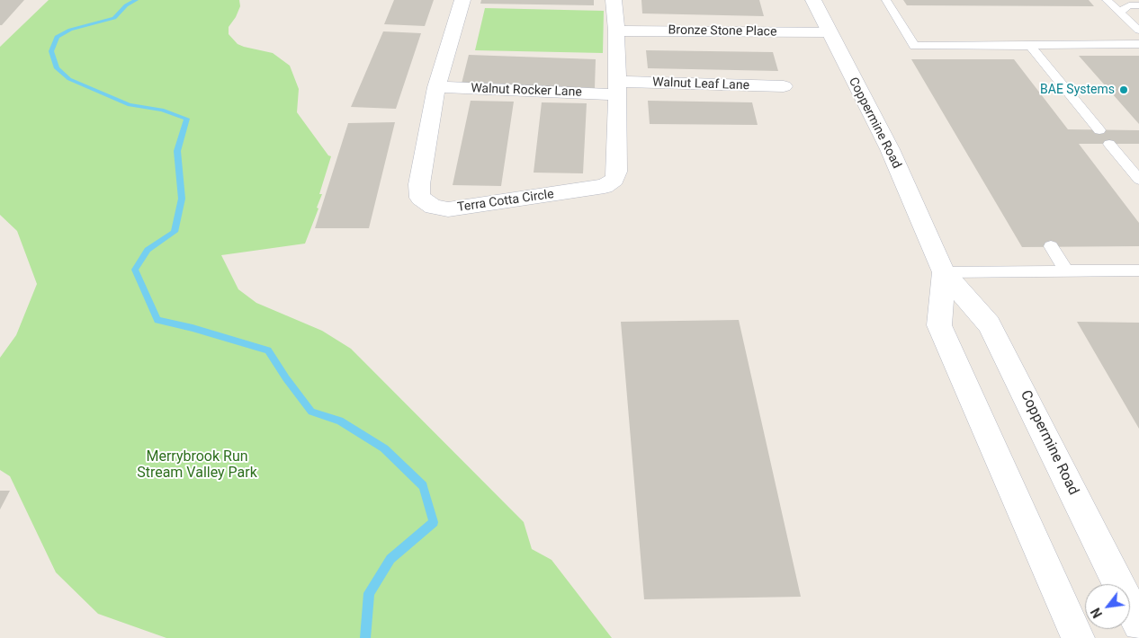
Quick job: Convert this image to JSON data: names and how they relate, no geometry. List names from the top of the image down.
{
  "streets": {
    "street": [
      "Bronze Stone Place",
      "Walnut Leaf Lane",
      "Walnut Rocker Lane",
      "Coppermine Road",
      "Terra Cotta Circle"
    ]
  },
  "crossings": [
    ["Bronze Stone Place", "Coppermine Road"],
    ["Bronze Stone Place", "Terra Cotta Circle"],
    ["Walnut Leaf Lane", "Walnut Rocker Lane"],
    ["Walnut Leaf Lane", "Terra Cotta Circle"],
    ["Walnut Rocker Lane", "Terra Cotta Circle"]
  ],
  "parks": ["Merrybrook Run Stream Valley Park"],
  "places": ["BAE Systems"],
  "north": "bottom left"
}
